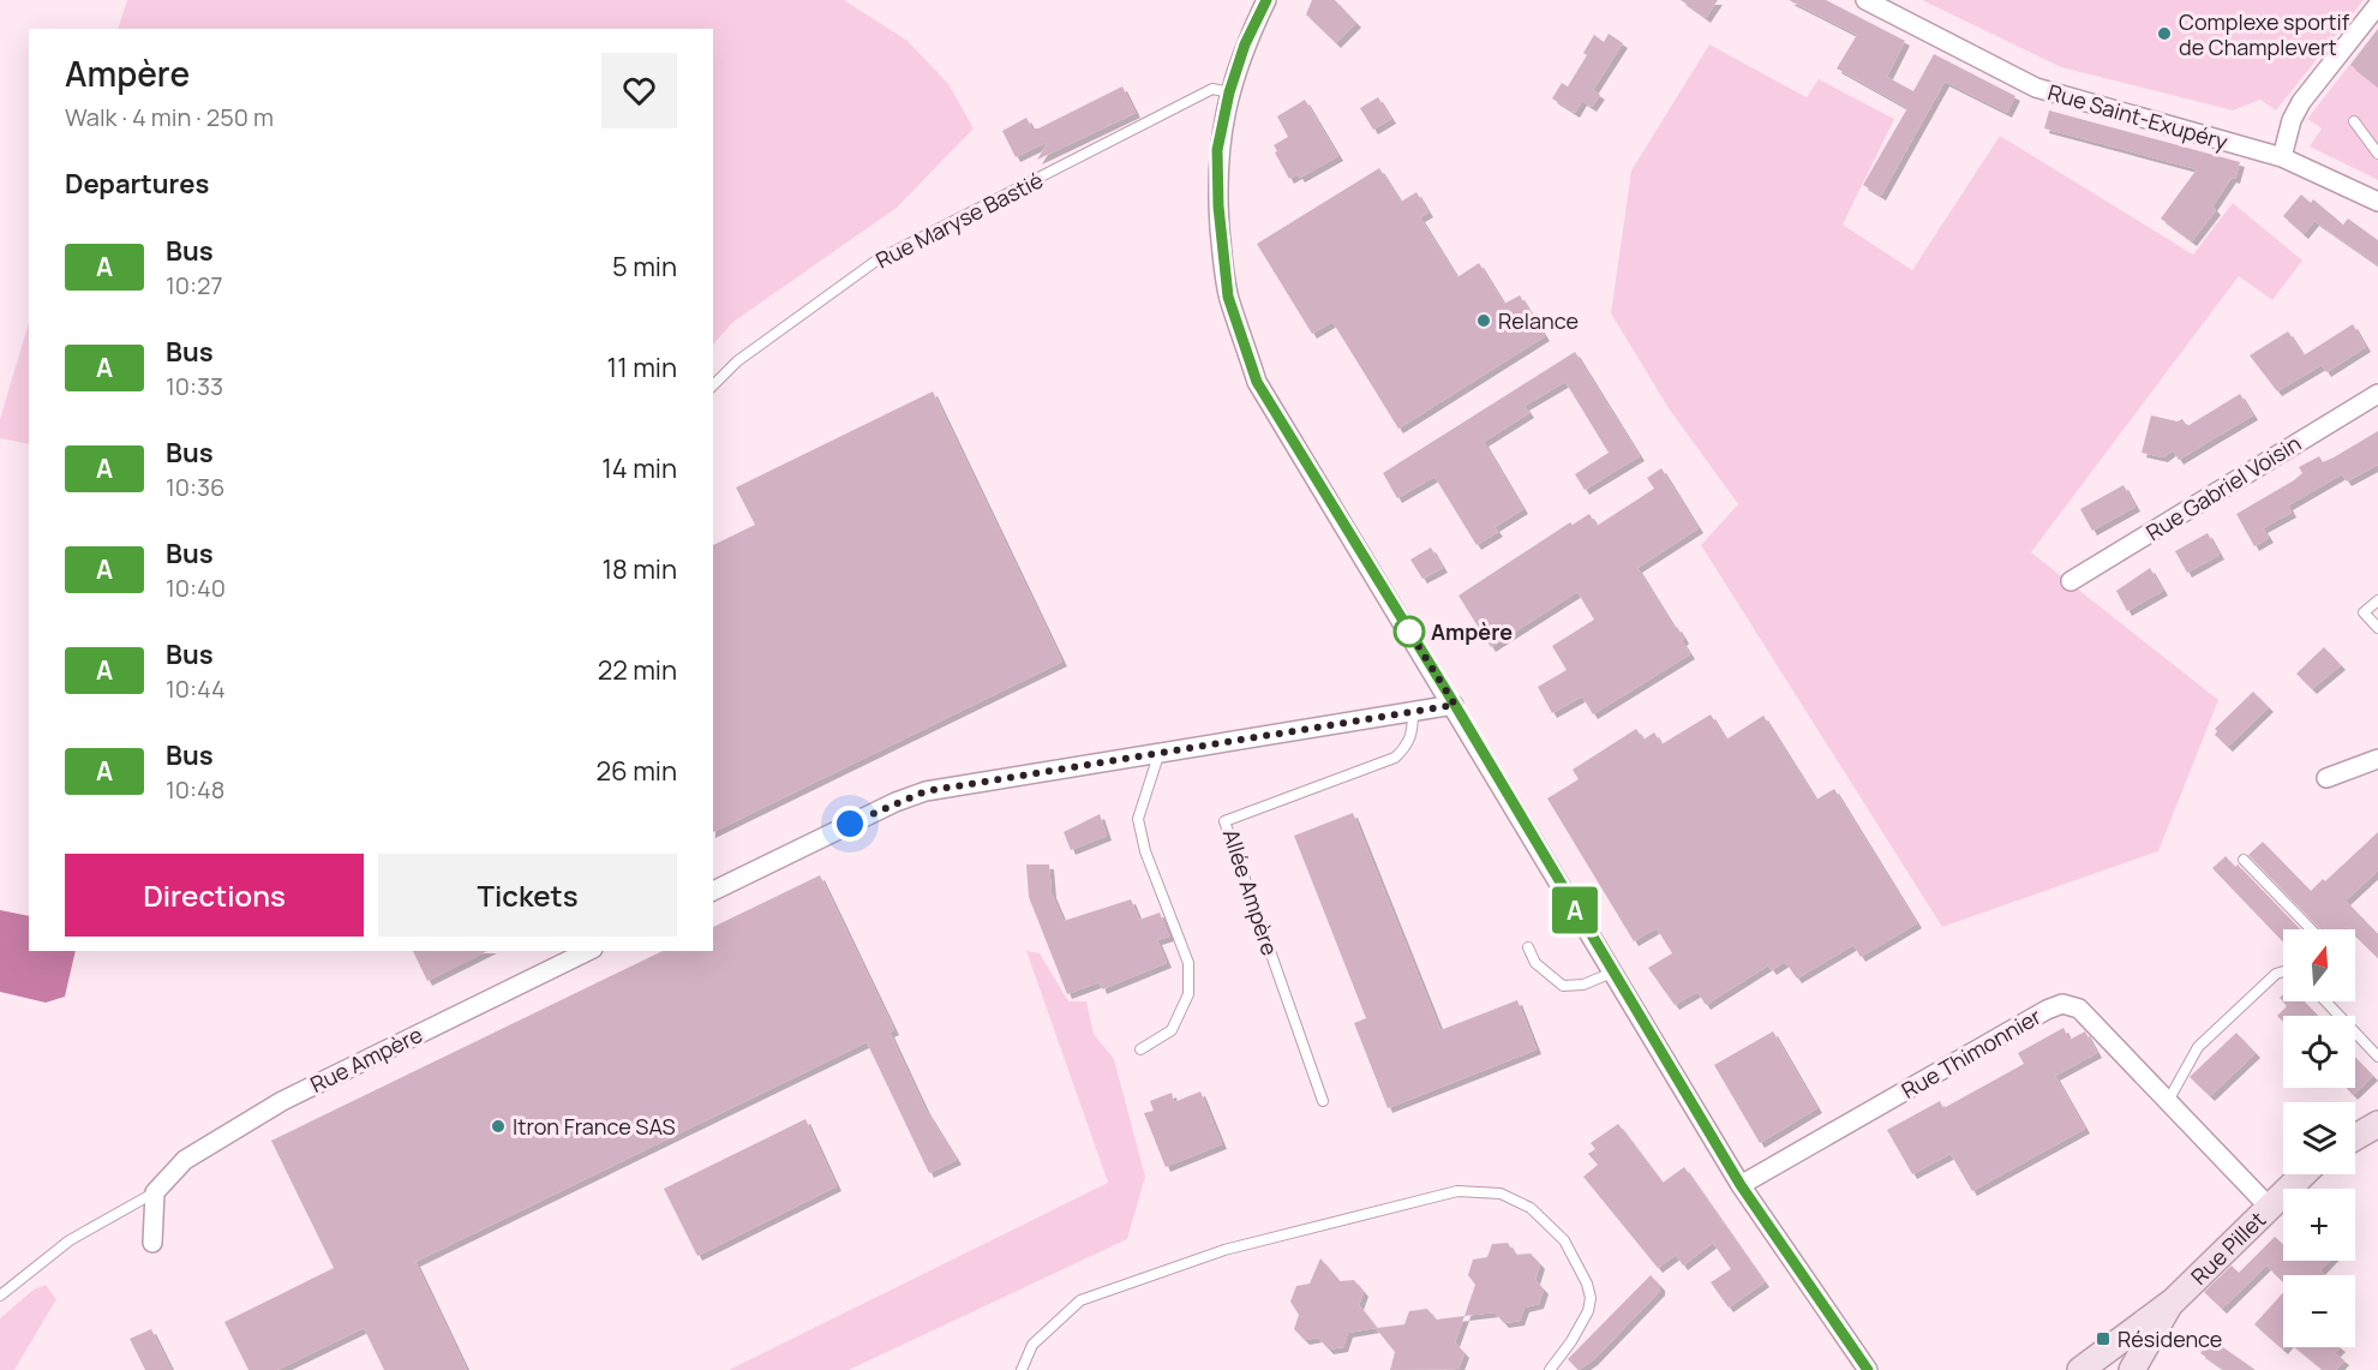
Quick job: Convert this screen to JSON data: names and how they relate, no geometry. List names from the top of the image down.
{
  "streets": {
    "street": [
      "Rue Saint-Exupéry",
      "Rue Gabriel Voisin",
      "Rue Thimonnier",
      "Rue Ampère",
      "Rue Pillet"
    ],
    "lane": ["Rue Maryse Bastié", "Allée Ampère"]
  },
  "crossings": [
    ["Rue Thimonnier", "Rue Pillet"]
  ],
  "places": {
    "other": [
      "Complexe sportif de Champlevert",
      "Relance",
      "Ampère",
      "Itron France SAS"
    ],
    "transit": ["Résidence"]
  },
  "lines": ["bus line A"],
  "north": "top",
  "page": {
    "on_map": "A",
    "heading": [
      ["Ampère", "Walk · 4 min · 250 m"],
      "Departures"
    ],
    "list": [
      {
        "mark": "A",
        "name": "Bus",
        "note": "10:27",
        "value": "5 min"
      },
      {
        "mark": "A",
        "name": "Bus",
        "note": "10:33",
        "value": "11 min"
      },
      {
        "mark": "A",
        "name": "Bus",
        "note": "10:36",
        "value": "14 min"
      },
      {
        "mark": "A",
        "name": "Bus",
        "note": "10:40",
        "value": "18 min"
      },
      {
        "mark": "A",
        "name": "Bus",
        "note": "10:44",
        "value": "22 min"
      },
      {
        "mark": "A",
        "name": "Bus",
        "note": "10:48",
        "value": "26 min"
      }
    ],
    "buttons": ["Directions", "Tickets"],
    "map_buttons": ["+", "−"]
  }
}
